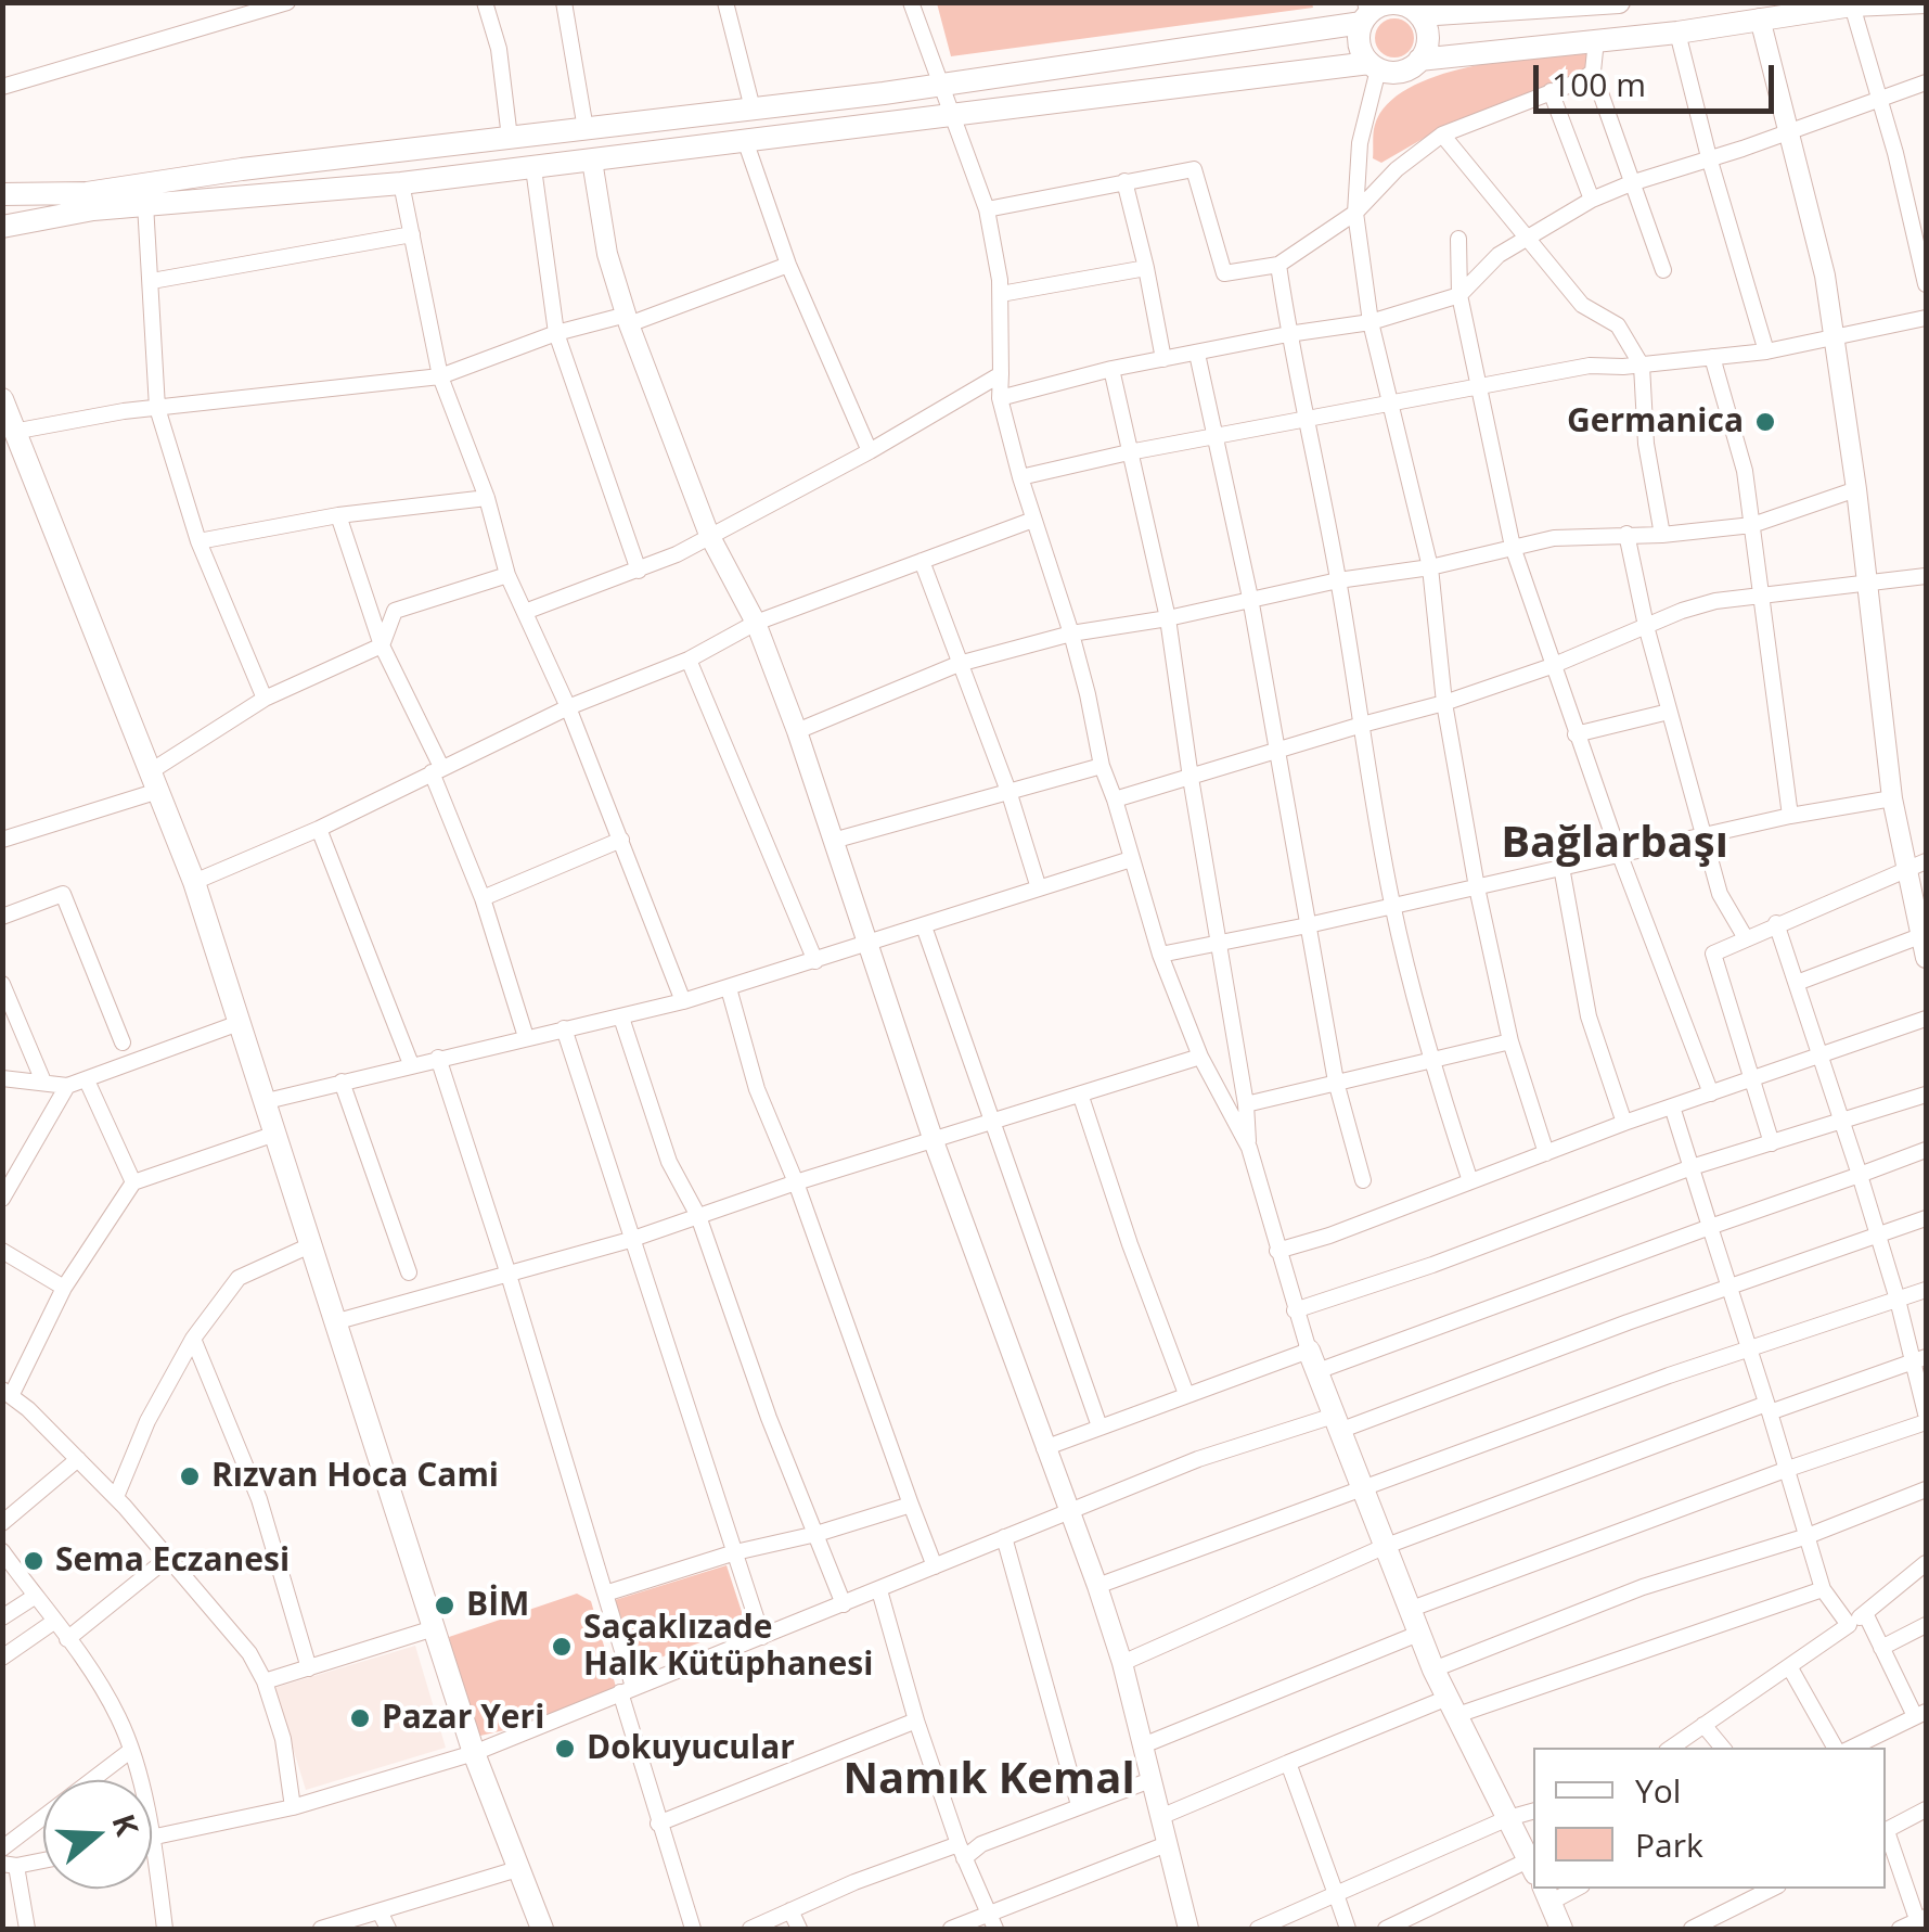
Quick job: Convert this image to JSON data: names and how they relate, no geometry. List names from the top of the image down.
{
  "districts": ["Bağlarbaşı", "Namık Kemal"],
  "places": [
    "Germanica",
    "Rızvan Hoca Cami",
    "Sema Eczanesi",
    "BİM",
    "Saçaklızade Halk Kütüphanesi",
    "Pazar Yeri",
    "Dokuyucular"
  ],
  "legend": ["Yol", "Park"],
  "scale_bar": "100 m",
  "north": "right"
}
